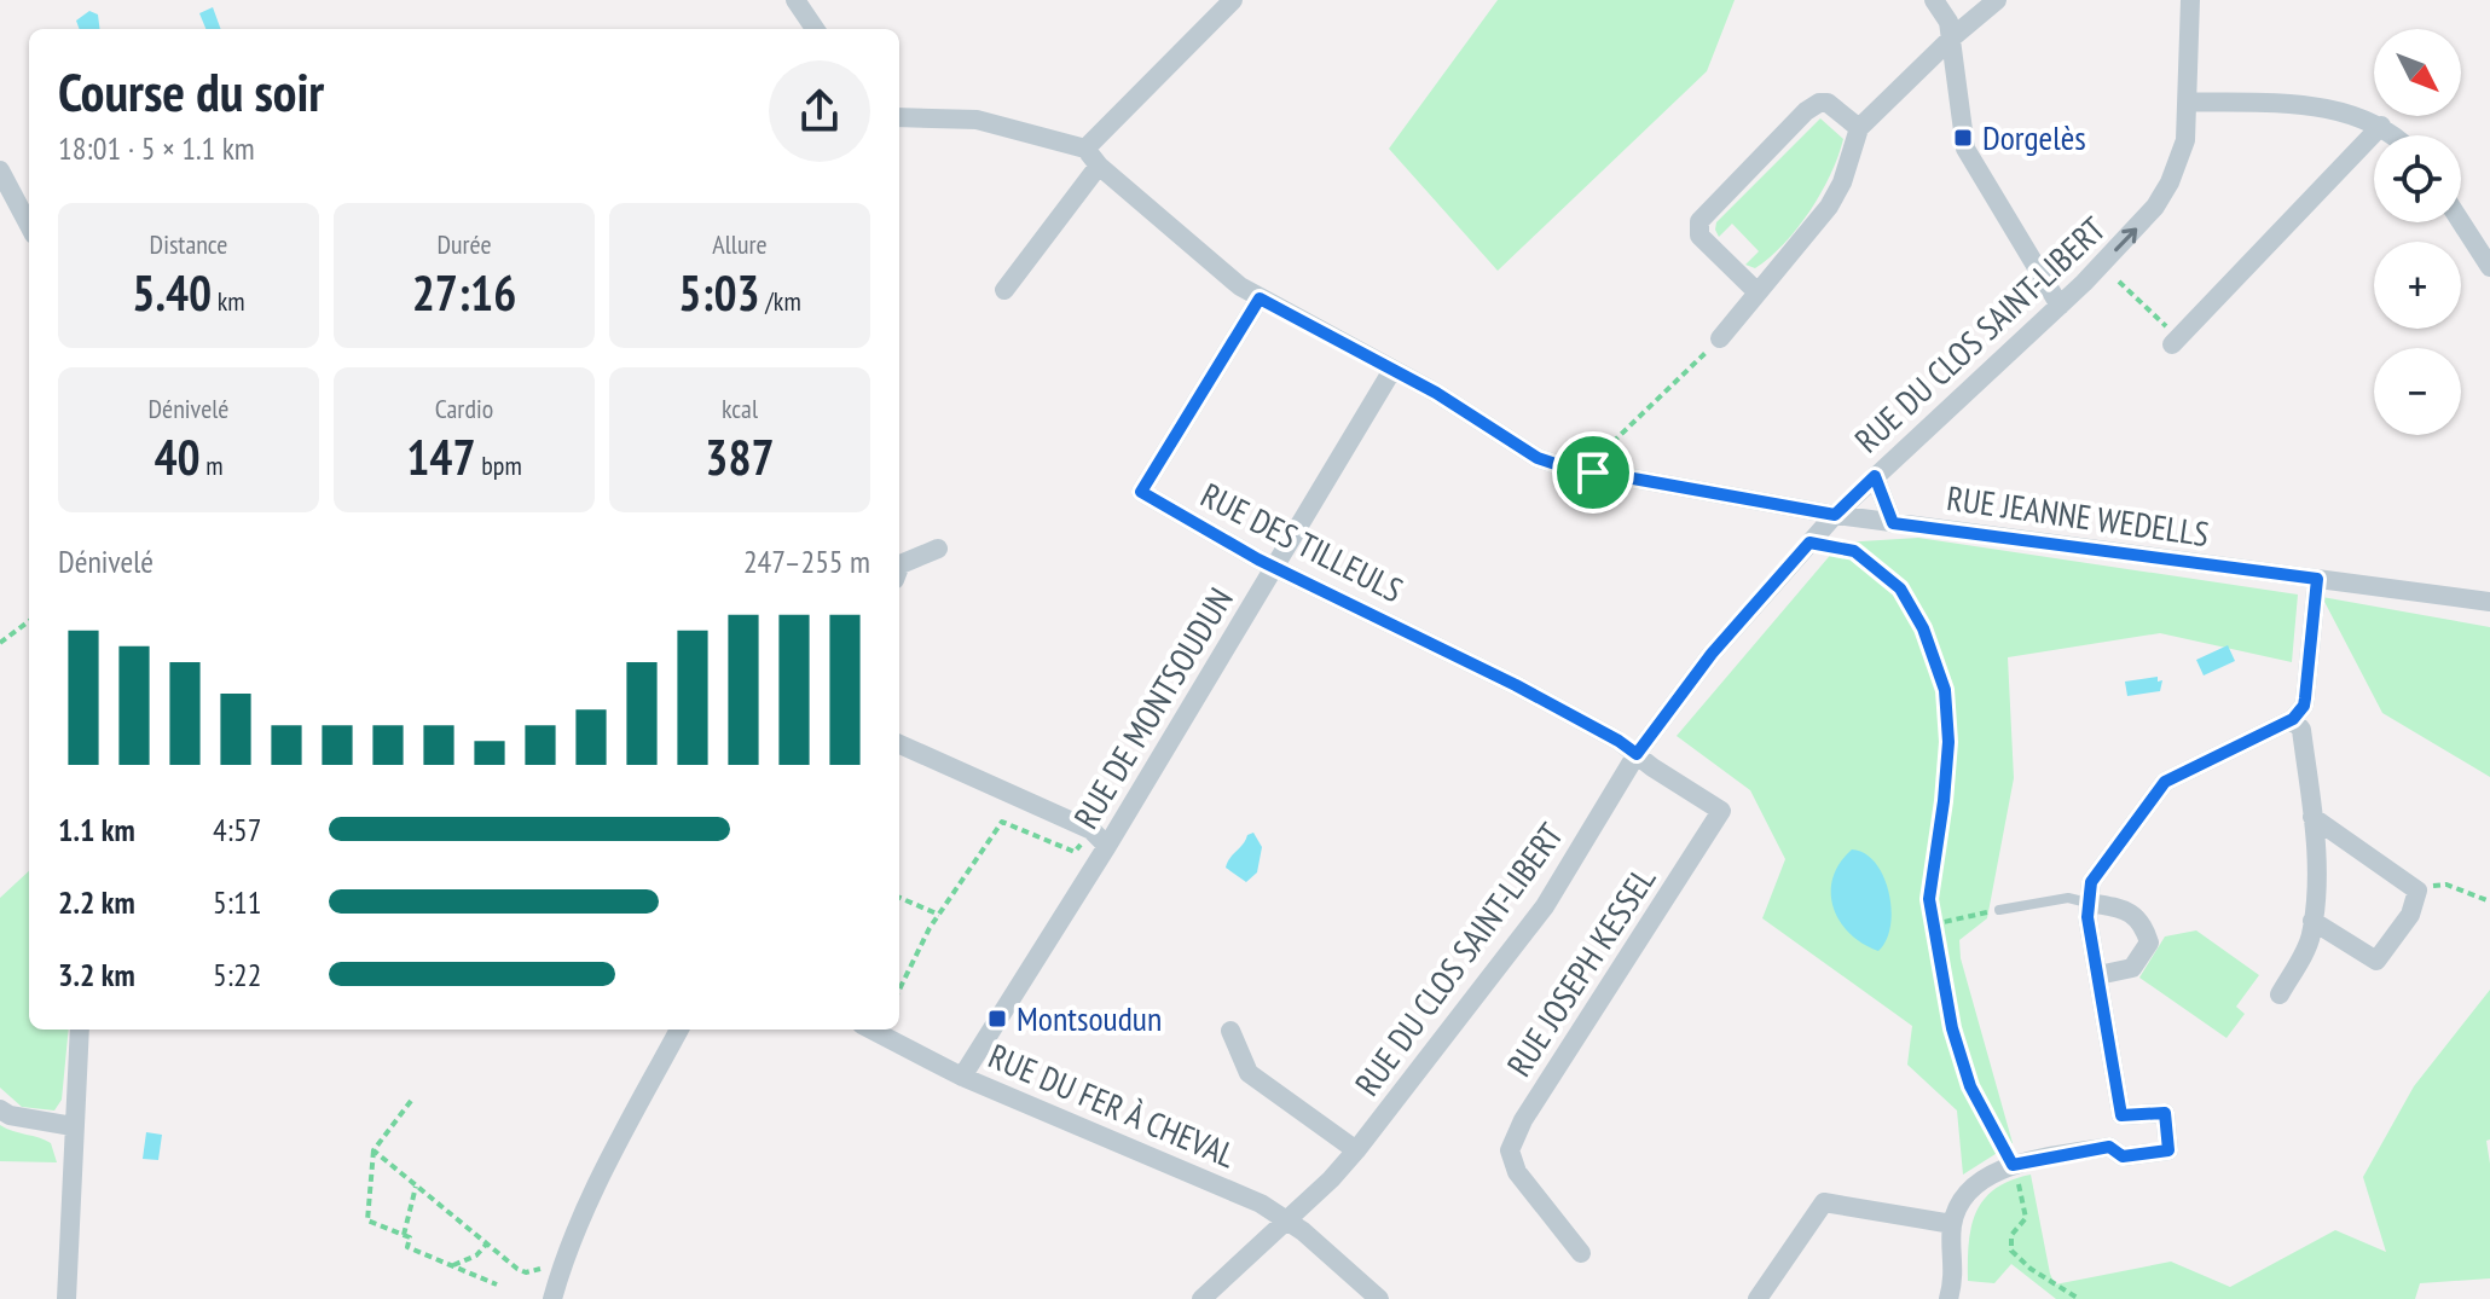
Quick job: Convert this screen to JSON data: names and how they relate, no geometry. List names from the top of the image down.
{
  "streets": {
    "street": [
      "RUE DU CLOS SAINT-LIBERT",
      "RUE JEANNE WEDELLS",
      "RUE DES TILLEULS",
      "RUE DE MONTSOUDUN",
      "RUE JOSEPH KESSEL",
      "RUE DU FER À CHEVAL"
    ]
  },
  "crossings": [
    ["RUE DU CLOS SAINT-LIBERT", "RUE JEANNE WEDELLS"],
    ["RUE DU CLOS SAINT-LIBERT", "RUE DES TILLEULS"],
    ["RUE DU CLOS SAINT-LIBERT", "RUE JOSEPH KESSEL"],
    ["RUE DU CLOS SAINT-LIBERT", "RUE DU FER À CHEVAL"],
    ["RUE JEANNE WEDELLS", "RUE DES TILLEULS"],
    ["RUE JEANNE WEDELLS", "RUE DE MONTSOUDUN"],
    ["RUE DES TILLEULS", "RUE DE MONTSOUDUN"],
    ["RUE DES TILLEULS", "RUE JOSEPH KESSEL"],
    ["RUE DE MONTSOUDUN", "RUE DU FER À CHEVAL"]
  ],
  "places": {
    "transit": ["Dorgelès", "Montsoudun"]
  },
  "north": "bottom right",
  "page": {
    "map_buttons": ["+", "−"],
    "heading": ["Course du soir", "18:01 · 5 × 1.1 km"],
    "stats": [
      ["Distance", "5.40 km"],
      ["Durée", "27:16"],
      ["Allure", "5:03 /km"],
      ["Dénivelé", "40 m"],
      ["Cardio", "147 bpm"],
      ["kcal", "387"]
    ],
    "chart": ["Dénivelé", "247–255 m"],
    "list": [
      {
        "name": "1.1 km",
        "note": "4:57"
      },
      {
        "name": "2.2 km",
        "note": "5:11"
      },
      {
        "name": "3.2 km",
        "note": "5:22"
      }
    ]
  }
}
